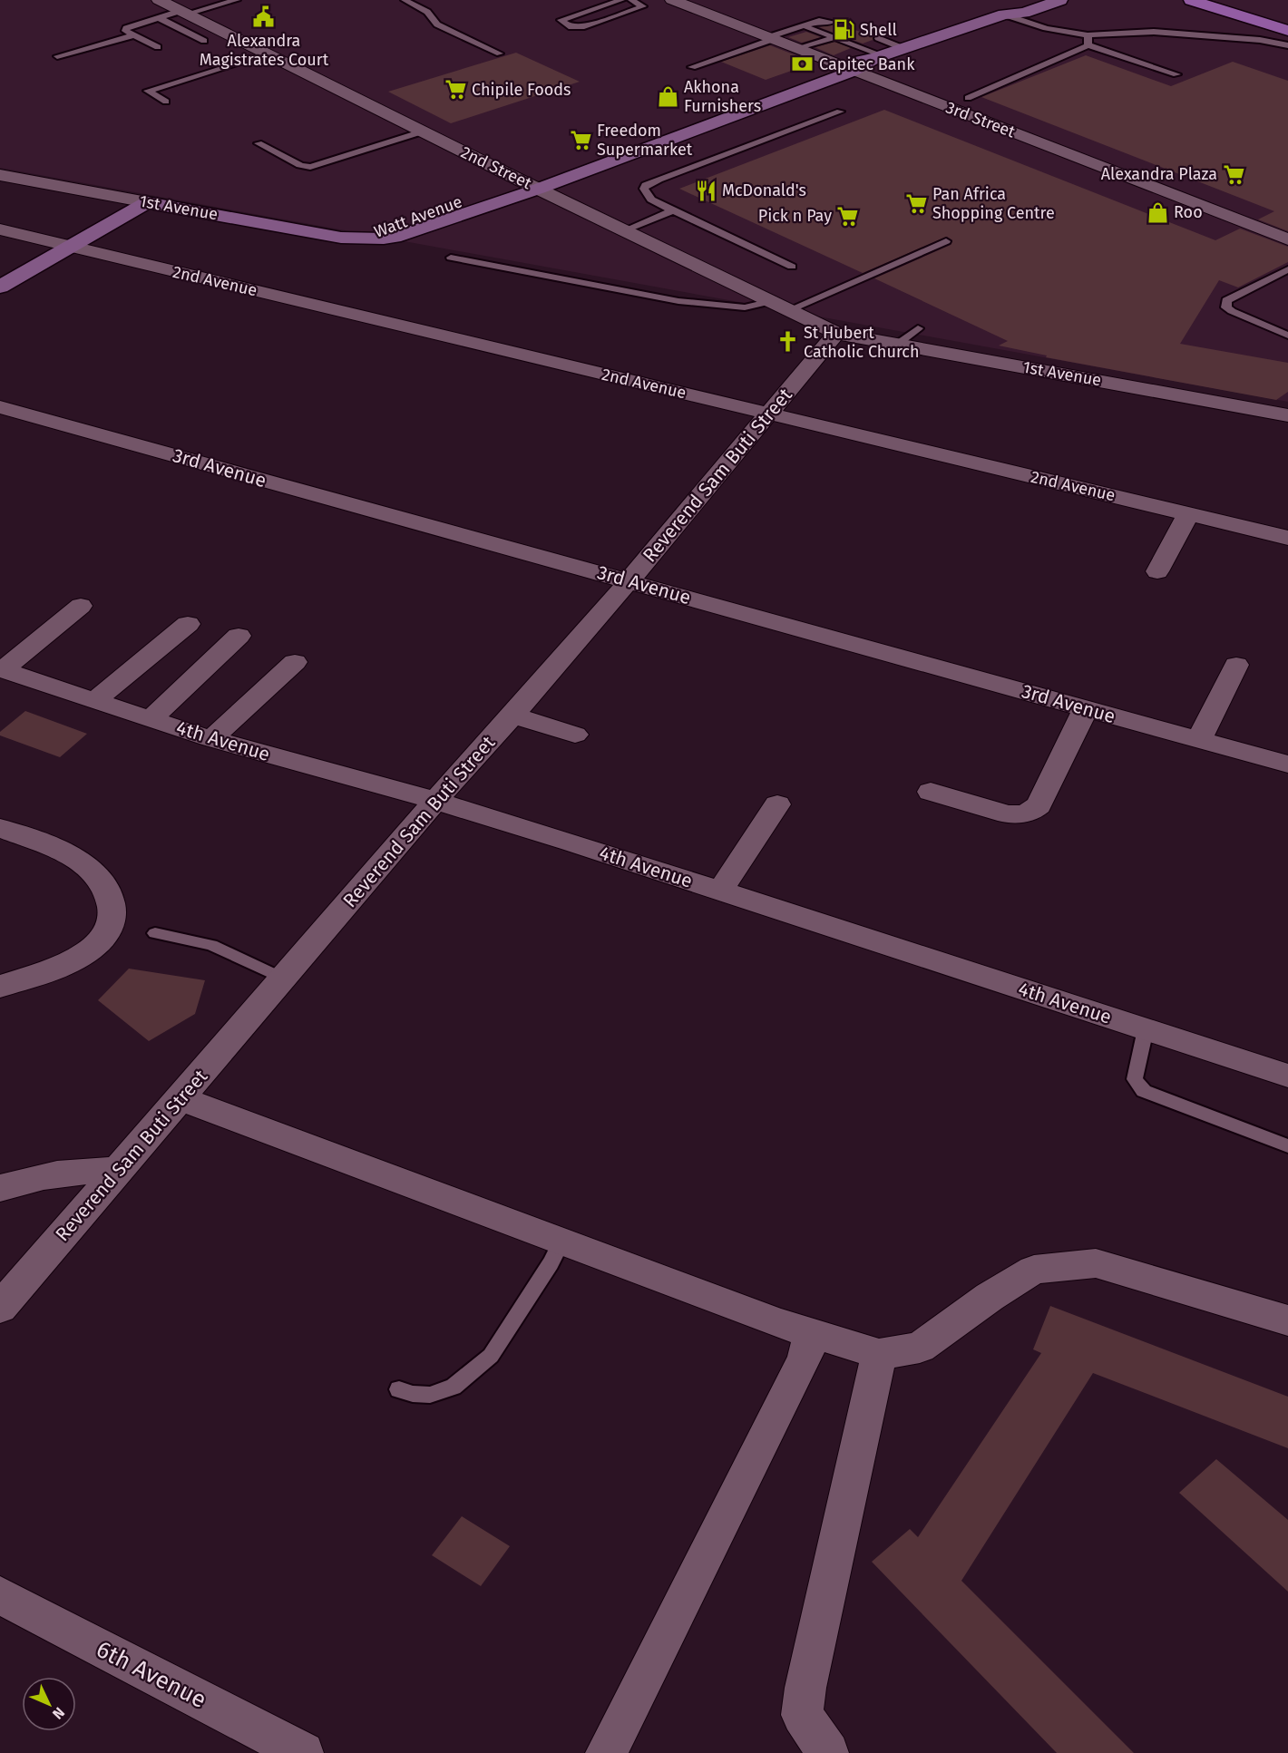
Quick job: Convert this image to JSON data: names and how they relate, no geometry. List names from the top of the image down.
{
  "streets": {
    "street": [
      "3rd Street",
      "2nd Street",
      "1st Avenue",
      "Watt Avenue",
      "2nd Avenue",
      "3rd Avenue",
      "Reverend Sam Buti Street",
      "4th Avenue",
      "6th Avenue"
    ]
  },
  "crossings": [
    ["3rd Street", "Watt Avenue"],
    ["2nd Street", "1st Avenue"],
    ["2nd Street", "Watt Avenue"],
    ["2nd Street", "Reverend Sam Buti Street"],
    ["1st Avenue", "Watt Avenue"],
    ["1st Avenue", "Reverend Sam Buti Street"],
    ["2nd Avenue", "Reverend Sam Buti Street"],
    ["3rd Avenue", "Reverend Sam Buti Street"],
    ["Reverend Sam Buti Street", "4th Avenue"]
  ],
  "places": {
    "public building": ["Alexandra Magistrates Court"],
    "fuel station": ["Shell"],
    "bank": ["Capitec Bank"],
    "supermarket": [
      "Chipile Foods",
      "Freedom Supermarket",
      "Alexandra Plaza",
      "Pan Africa Shopping Centre",
      "Pick n Pay"
    ],
    "shop": ["Akhona Furnishers", "Roo"],
    "restaurant": ["McDonald's"],
    "church": ["St Hubert Catholic Church"]
  },
  "north": "bottom right"
}
